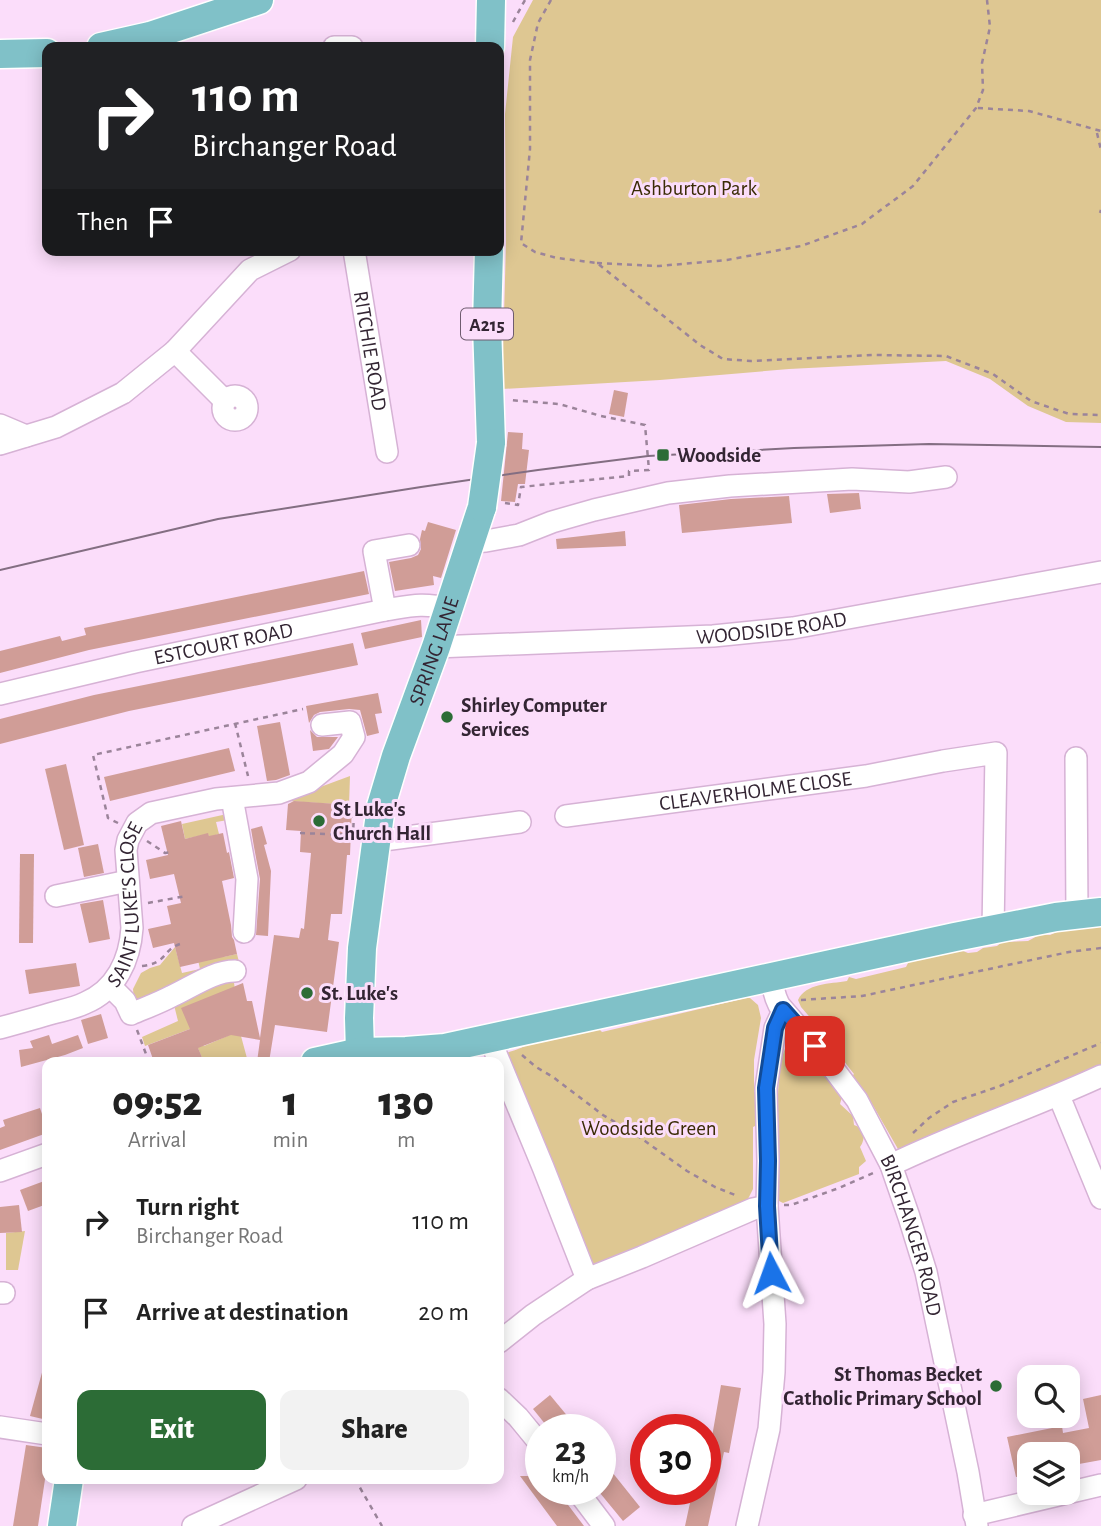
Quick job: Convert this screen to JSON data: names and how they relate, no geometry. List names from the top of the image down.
{
  "streets": {
    "main road": ["A215", "SPRING LANE"],
    "street": [
      "RITCHIE ROAD",
      "WOODSIDE ROAD",
      "ESTCOURT ROAD",
      "CLEAVERHOLME CLOSE",
      "SAINT LUKE'S CLOSE",
      "BIRCHANGER ROAD"
    ]
  },
  "crossings": [
    ["WOODSIDE ROAD", "SPRING LANE"],
    ["ESTCOURT ROAD", "SPRING LANE"]
  ],
  "parks": ["Ashburton Park", "Woodside Green"],
  "places": {
    "transit": ["Woodside"],
    "other": [
      "Shirley Computer Services",
      "St Luke's Church Hall",
      "St. Luke's",
      "St Thomas Becket Catholic Primary School"
    ]
  },
  "page": {
    "turn": ["110 m", "Birchanger Road"],
    "then": "Then",
    "eta": [
      "09:52",
      "Arrival",
      "1",
      "min",
      "130",
      "m"
    ],
    "list": [
      {
        "name": "Turn right",
        "note": "Birchanger Road",
        "value": "110 m"
      },
      {
        "name": "Arrive at destination",
        "value": "20 m"
      }
    ],
    "buttons": ["Exit", "Share"],
    "speed": "23 km/h",
    "limit": "30"
  }
}
